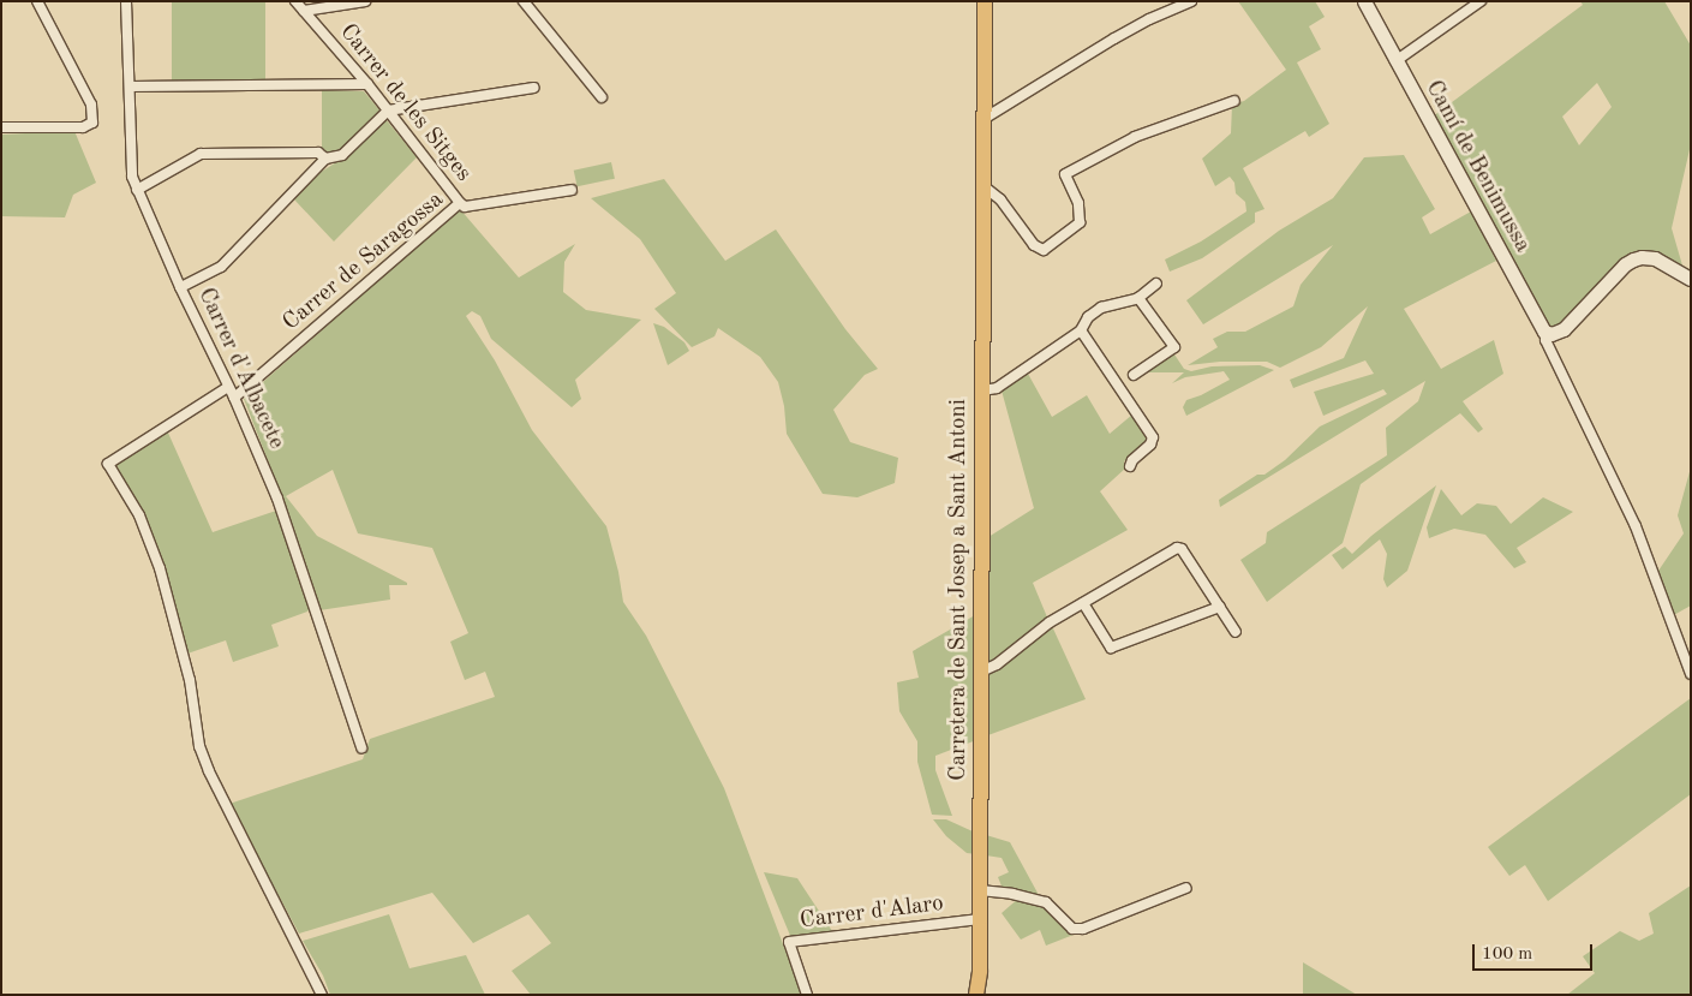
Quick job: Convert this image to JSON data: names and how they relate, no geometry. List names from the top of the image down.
{
  "streets": {
    "main road": ["Carretera de Sant Josep a Sant Antoni"],
    "street": [
      "Carrer de les Sitges",
      "Camí de Benimussa",
      "Carrer de Saragossa",
      "Carrer d'Albacete",
      "Carrer d'Alaro"
    ]
  },
  "crossings": [
    ["Carrer de les Sitges", "Carrer de Saragossa"],
    ["Carrer de Saragossa", "Carrer d'Albacete"],
    ["Carretera de Sant Josep a Sant Antoni", "Carrer d'Alaro"]
  ],
  "scale_bar": "100 m"
}
